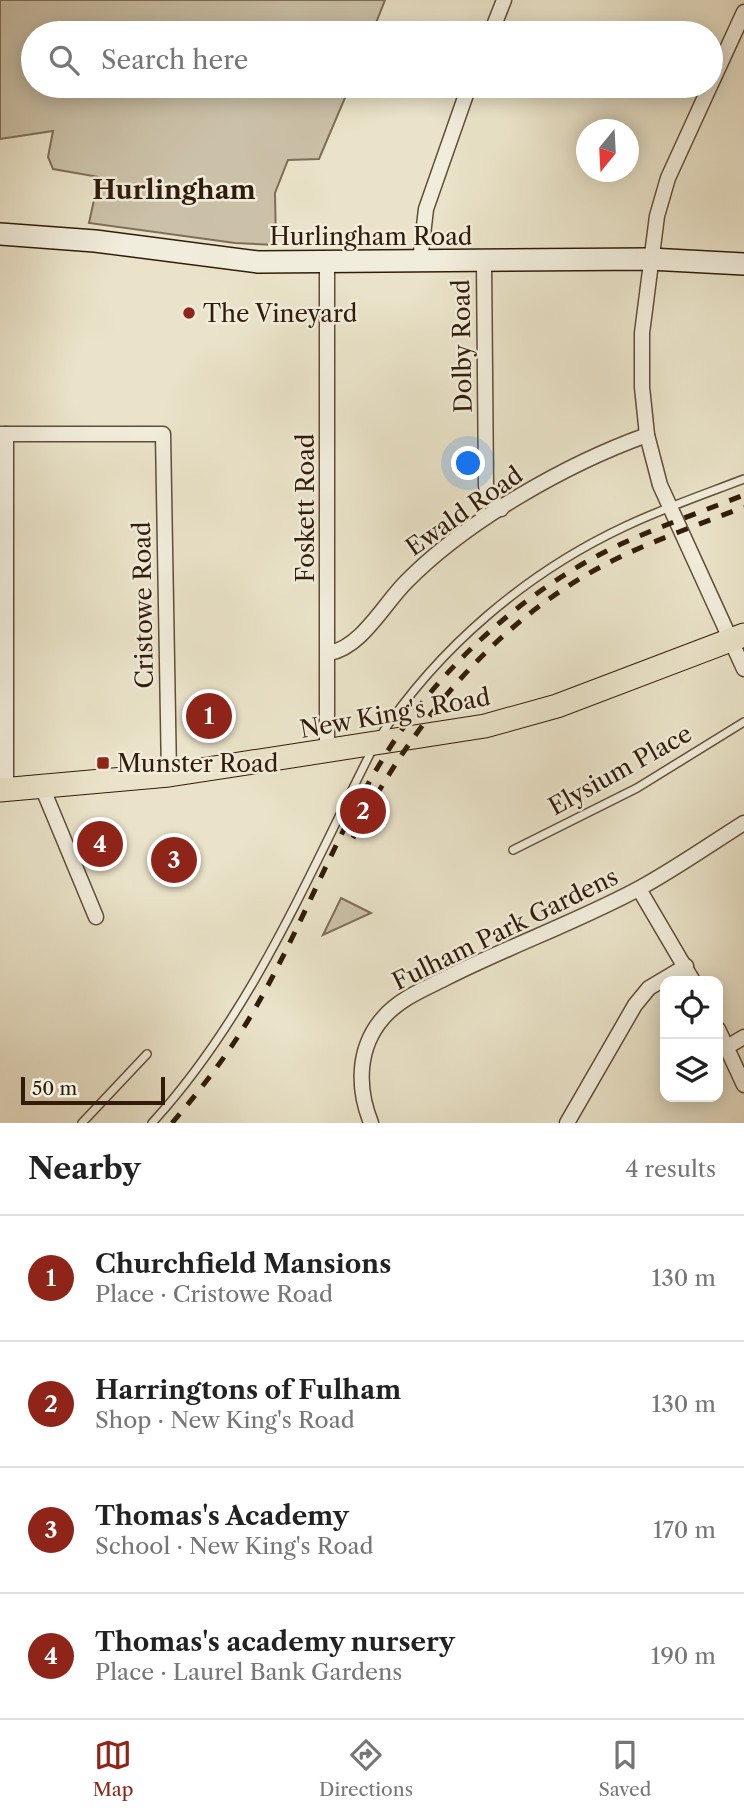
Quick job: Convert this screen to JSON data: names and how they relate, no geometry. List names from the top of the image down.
{
  "streets": {
    "main road": ["New King's Road"],
    "street": [
      "Hurlingham Road",
      "Dolby Road",
      "Foskett Road",
      "Ewald Road",
      "Cristowe Road",
      "Fulham Park Gardens"
    ],
    "lane": ["Elysium Place"]
  },
  "crossings": [
    ["Hurlingham Road", "Dolby Road"],
    ["Hurlingham Road", "Foskett Road"],
    ["Dolby Road", "Ewald Road"],
    ["Foskett Road", "Ewald Road"],
    ["Foskett Road", "New King's Road"],
    ["Cristowe Road", "New King's Road"]
  ],
  "districts": ["Hurlingham"],
  "places": {
    "other": ["The Vineyard"],
    "transit": ["Munster Road"]
  },
  "scale_bar": "50 m",
  "north": "bottom",
  "page": {
    "search": "Search here",
    "pins": [
      "1",
      "2",
      "4",
      "3"
    ],
    "scale": "50 m",
    "heading": ["Nearby", "4 results"],
    "list": [
      {
        "mark": "1",
        "name": "Churchfield Mansions",
        "note": "Place · Cristowe Road",
        "value": "130 m"
      },
      {
        "mark": "2",
        "name": "Harringtons of Fulham",
        "note": "Shop · New King's Road",
        "value": "130 m"
      },
      {
        "mark": "3",
        "name": "Thomas's Academy",
        "note": "School · New King's Road",
        "value": "170 m"
      },
      {
        "mark": "4",
        "name": "Thomas's academy nursery",
        "note": "Place · Laurel Bank Gardens",
        "value": "190 m"
      }
    ],
    "nav": ["Map", "Directions", "Saved"]
  }
}
